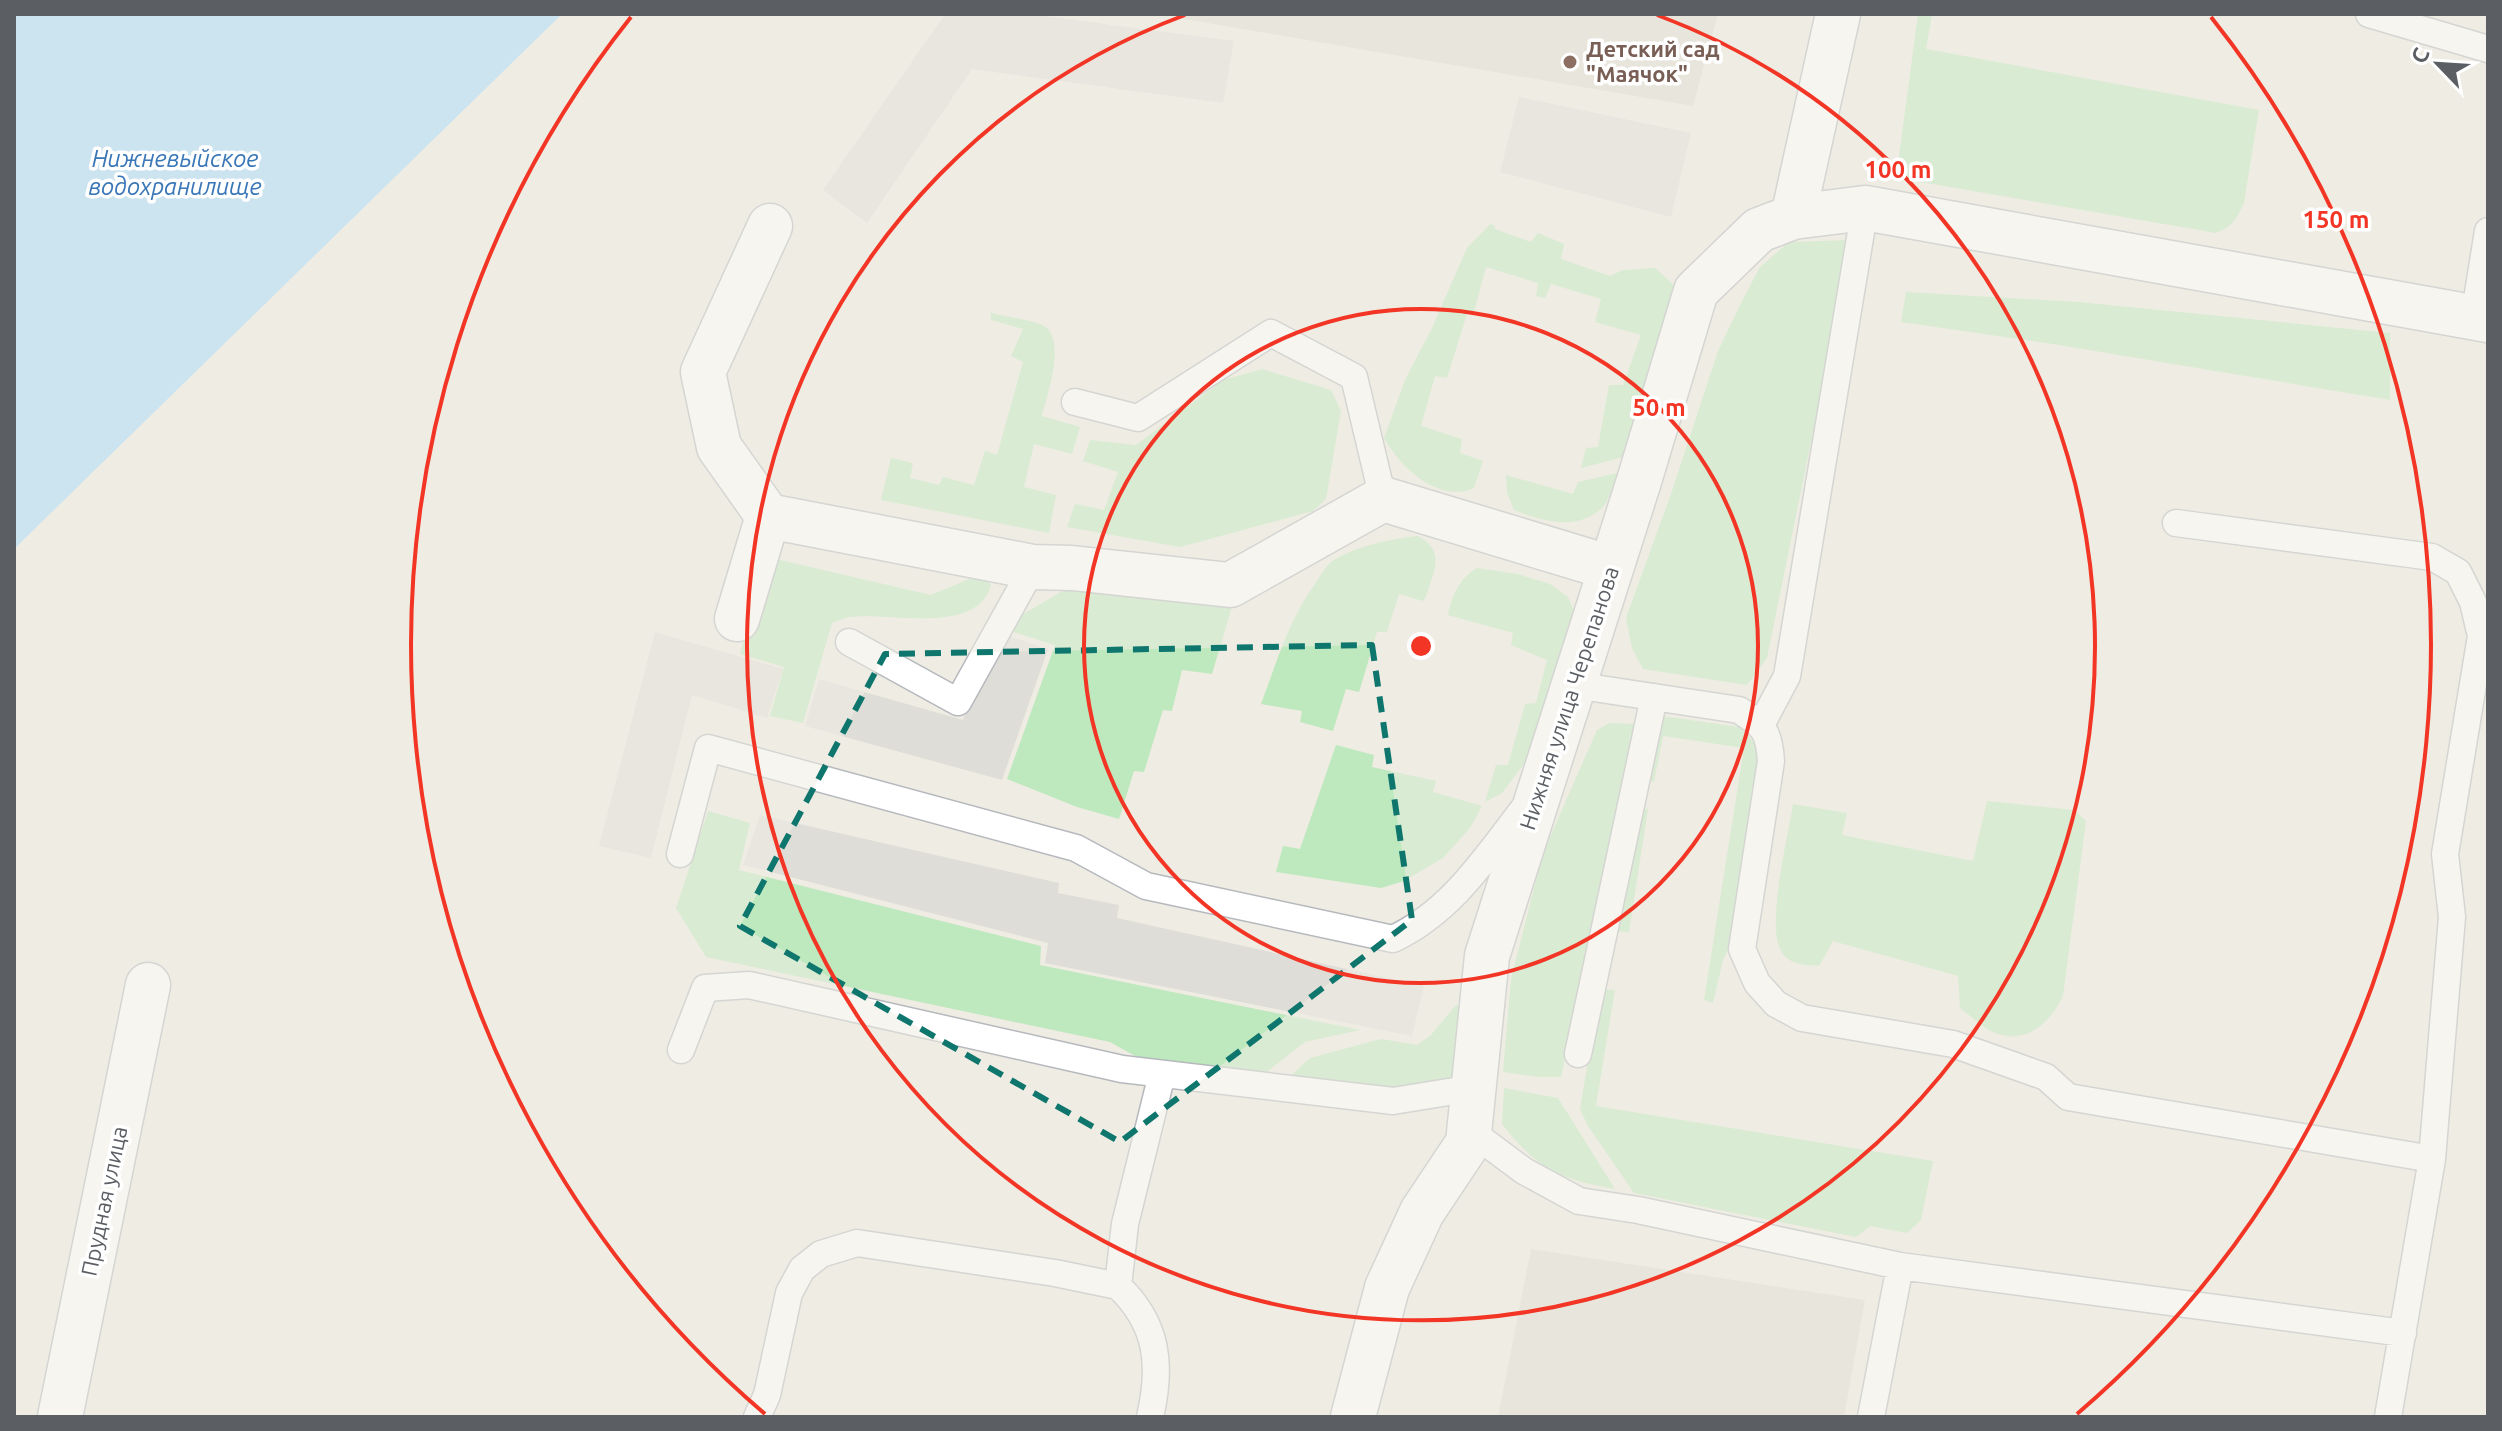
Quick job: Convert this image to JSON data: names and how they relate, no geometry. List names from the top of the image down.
{
  "streets": {
    "street": ["Нижняя улица Черепанова", "Прудная улица"]
  },
  "water": ["Нижневыйское водохранилище"],
  "places": ["Детский сад \"Маячок\""],
  "north": "top left",
  "rings": ["100 m", "150 m", "50 m"]
}
